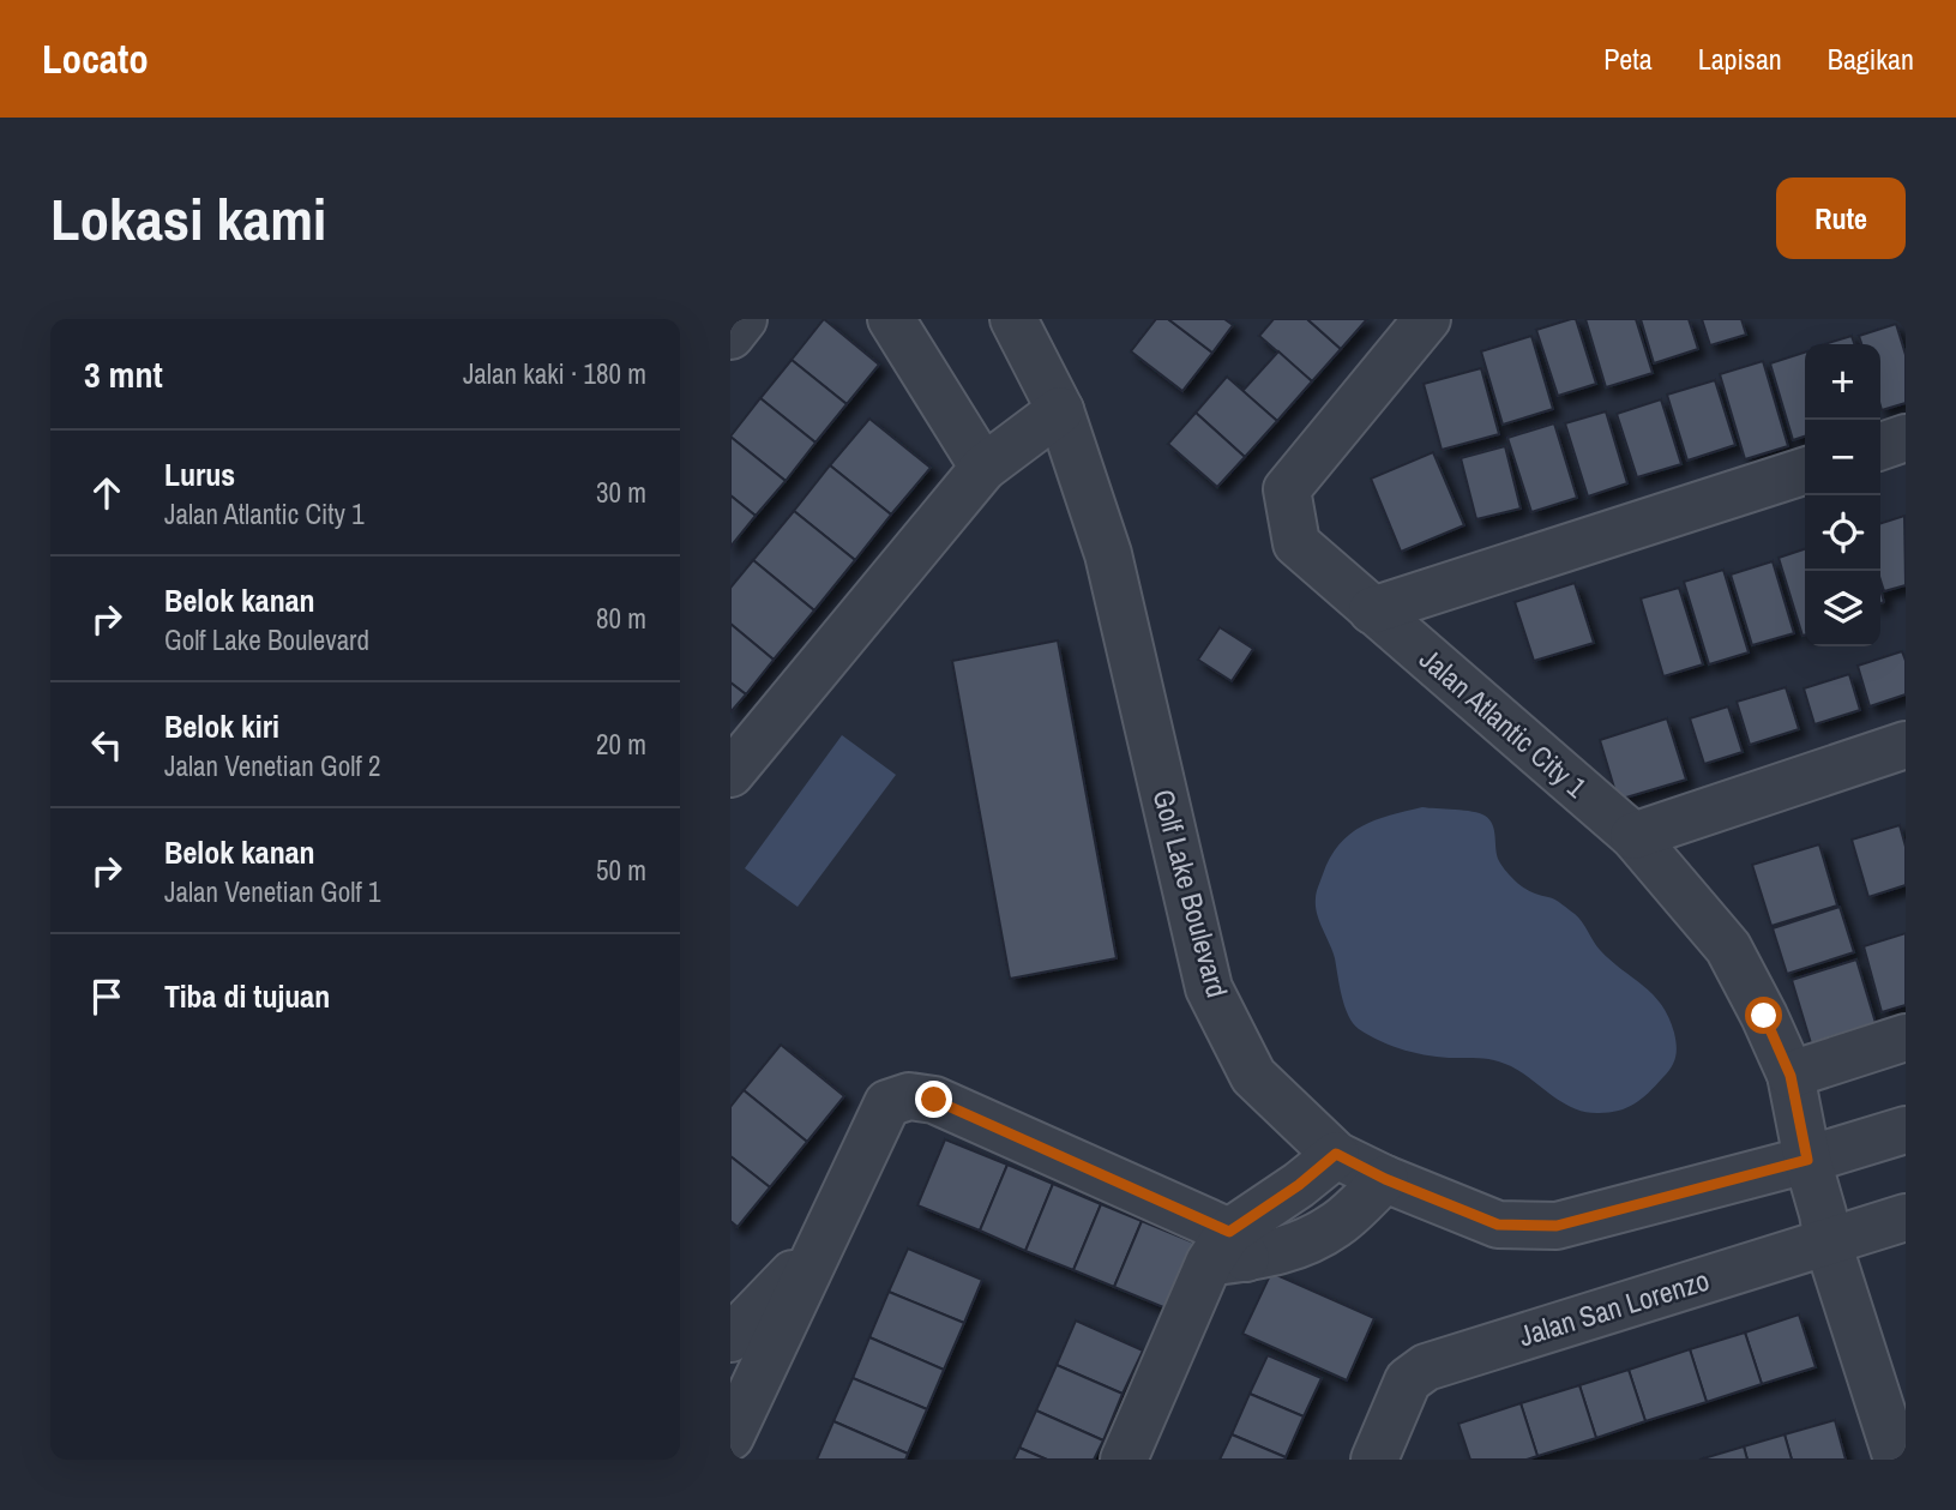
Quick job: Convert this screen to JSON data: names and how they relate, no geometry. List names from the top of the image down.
{
  "streets": {
    "street": ["Jalan Atlantic City 1", "Golf Lake Boulevard", "Jalan San Lorenzo"]
  },
  "crossings": [
    ["Jalan Atlantic City 1", "Golf Lake Boulevard"],
    ["Jalan Atlantic City 1", "Jalan San Lorenzo"]
  ],
  "page": {
    "header": "Locato",
    "nav": ["Peta", "Lapisan", "Bagikan"],
    "buttons": "Rute",
    "title": "Lokasi kami",
    "heading": ["3 mnt", "Jalan kaki · 180 m"],
    "map_buttons": ["+", "−"],
    "list": [
      ["Lurus", "Jalan Atlantic City 1", "30 m"],
      ["Belok kanan", "Golf Lake Boulevard", "80 m"],
      ["Belok kiri", "Jalan Venetian Golf 2", "20 m"],
      ["Belok kanan", "Jalan Venetian Golf 1", "50 m"],
      "Tiba di tujuan"
    ]
  }
}
